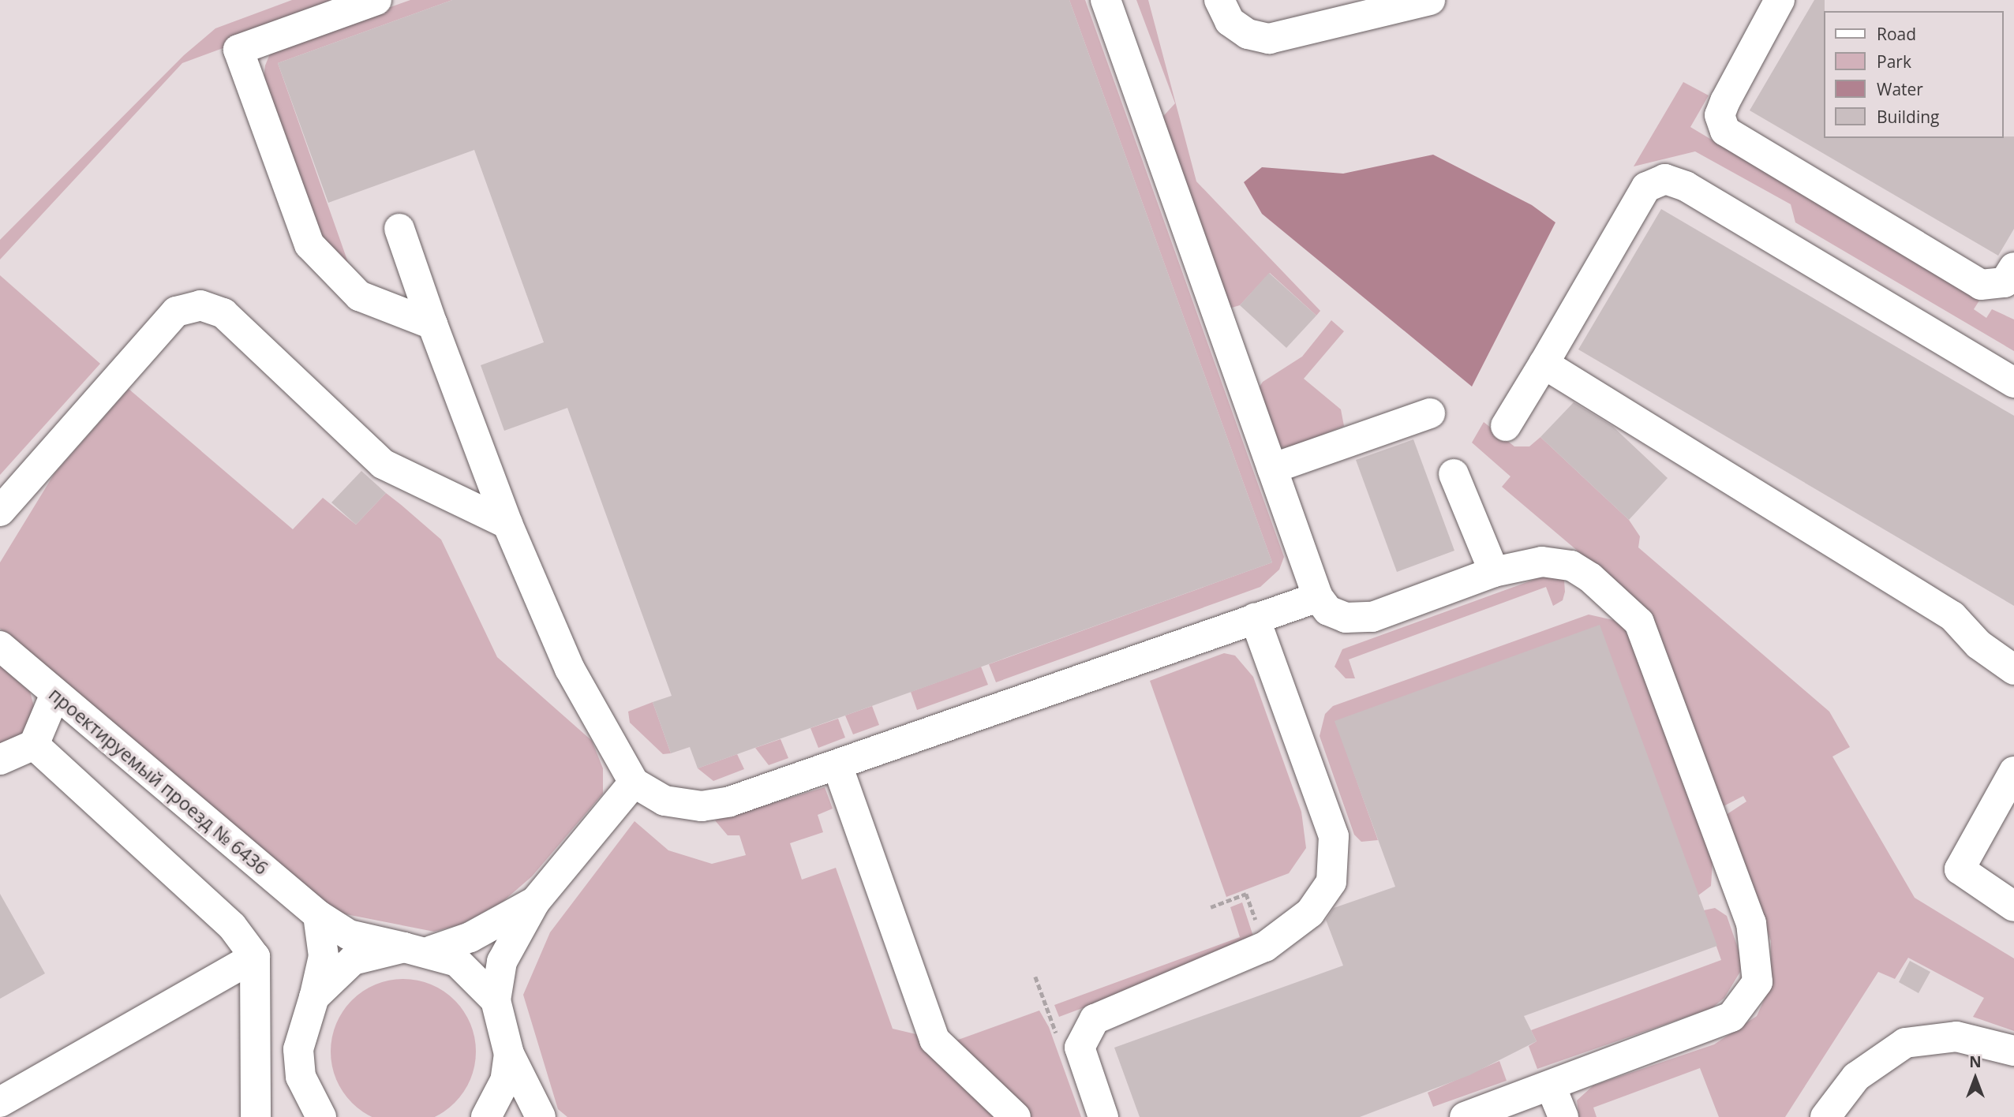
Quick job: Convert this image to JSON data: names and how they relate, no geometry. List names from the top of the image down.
{
  "streets": {
    "street": ["проектируемый проезд № 6436"]
  },
  "legend": [
    "Road",
    "Park",
    "Water",
    "Building"
  ],
  "north": "top"
}
